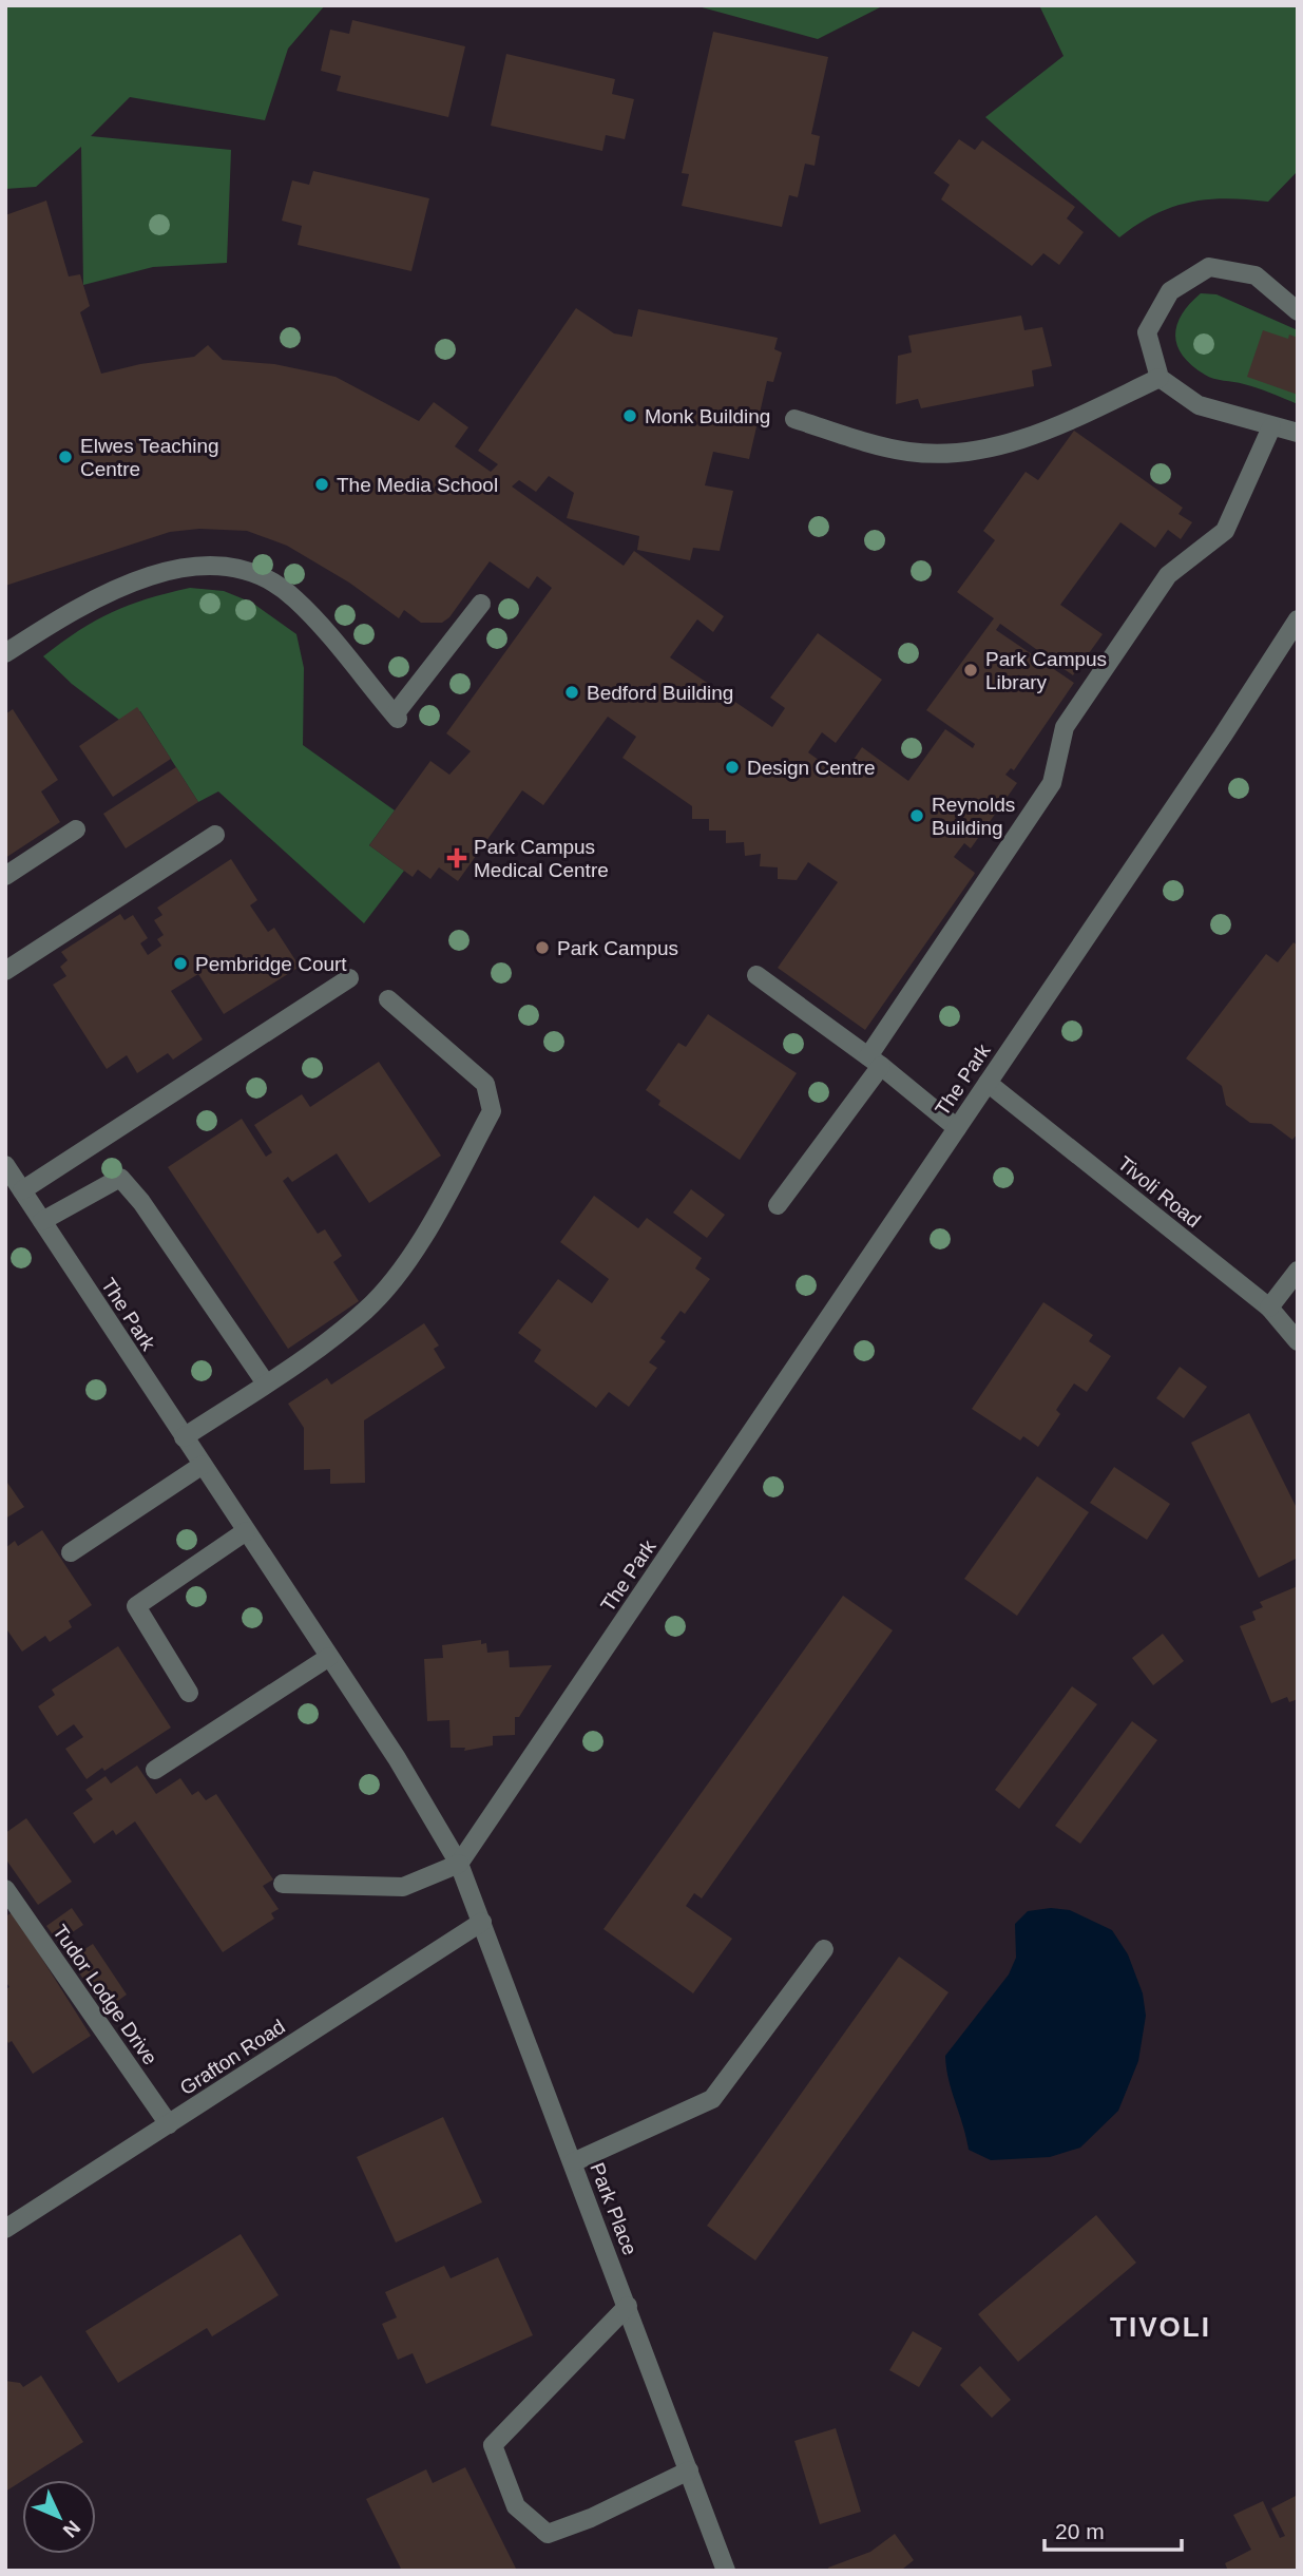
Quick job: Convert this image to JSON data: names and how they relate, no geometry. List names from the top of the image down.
{
  "streets": {
    "street": [
      "The Park",
      "Tivoli Road",
      "Tudor Lodge Drive",
      "Grafton Road",
      "Park Place"
    ]
  },
  "crossings": [
    ["The Park", "Tivoli Road"],
    ["The Park", "Park Place"],
    ["Tudor Lodge Drive", "Grafton Road"],
    ["Grafton Road", "Park Place"]
  ],
  "districts": ["TIVOLI"],
  "places": {
    "other": [
      "Monk Building",
      "Elwes Teaching Centre",
      "The Media School",
      "Park Campus Library",
      "Bedford Building",
      "Design Centre",
      "Reynolds Building",
      "Park Campus",
      "Pembridge Court"
    ],
    "health": ["Park Campus Medical Centre"]
  },
  "scale_bar": "20 m",
  "north": "bottom right"
}
